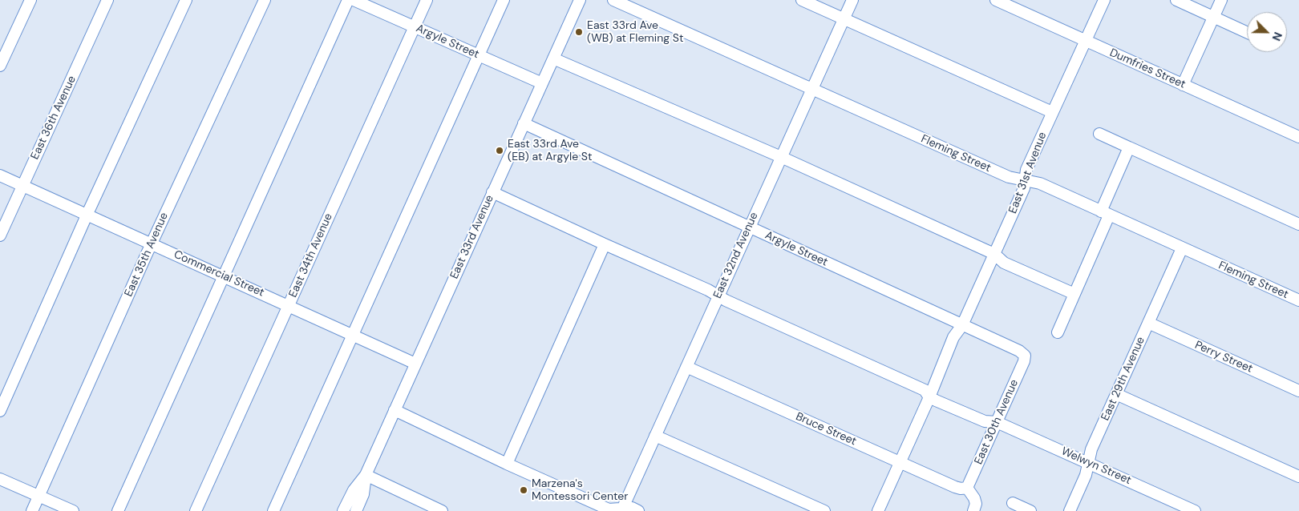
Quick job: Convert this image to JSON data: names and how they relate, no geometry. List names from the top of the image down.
{
  "streets": {
    "street": [
      "Argyle Street",
      "Dumfries Street",
      "East 36th Avenue",
      "Fleming Street",
      "East 31st Avenue",
      "East 33rd Avenue",
      "East 35th Avenue",
      "East 34th Avenue",
      "East 32nd Avenue",
      "Commercial Street",
      "Perry Street",
      "East 29th Avenue",
      "East 30th Avenue",
      "Bruce Street",
      "Welwyn Street"
    ]
  },
  "crossings": [
    ["Argyle Street", "East 31st Avenue"],
    ["Argyle Street", "East 33rd Avenue"],
    ["Argyle Street", "East 34th Avenue"],
    ["Argyle Street", "East 32nd Avenue"],
    ["Argyle Street", "East 30th Avenue"],
    ["Dumfries Street", "East 31st Avenue"],
    ["East 36th Avenue", "Commercial Street"],
    ["Fleming Street", "East 31st Avenue"],
    ["Fleming Street", "East 32nd Avenue"],
    ["Fleming Street", "East 29th Avenue"],
    ["East 31st Avenue", "Bruce Street"],
    ["East 31st Avenue", "Welwyn Street"],
    ["East 33rd Avenue", "Commercial Street"],
    ["East 33rd Avenue", "Welwyn Street"],
    ["East 35th Avenue", "Commercial Street"],
    ["East 34th Avenue", "Commercial Street"],
    ["East 32nd Avenue", "Bruce Street"],
    ["East 32nd Avenue", "Welwyn Street"],
    ["Perry Street", "East 29th Avenue"],
    ["East 29th Avenue", "Welwyn Street"],
    ["East 30th Avenue", "Bruce Street"],
    ["East 30th Avenue", "Welwyn Street"]
  ],
  "places": ["East 33rd Ave (WB) at Fleming St", "East 33rd Ave (EB) at Argyle St", "Marzena's Montessori Center"],
  "north": "bottom right"
}
